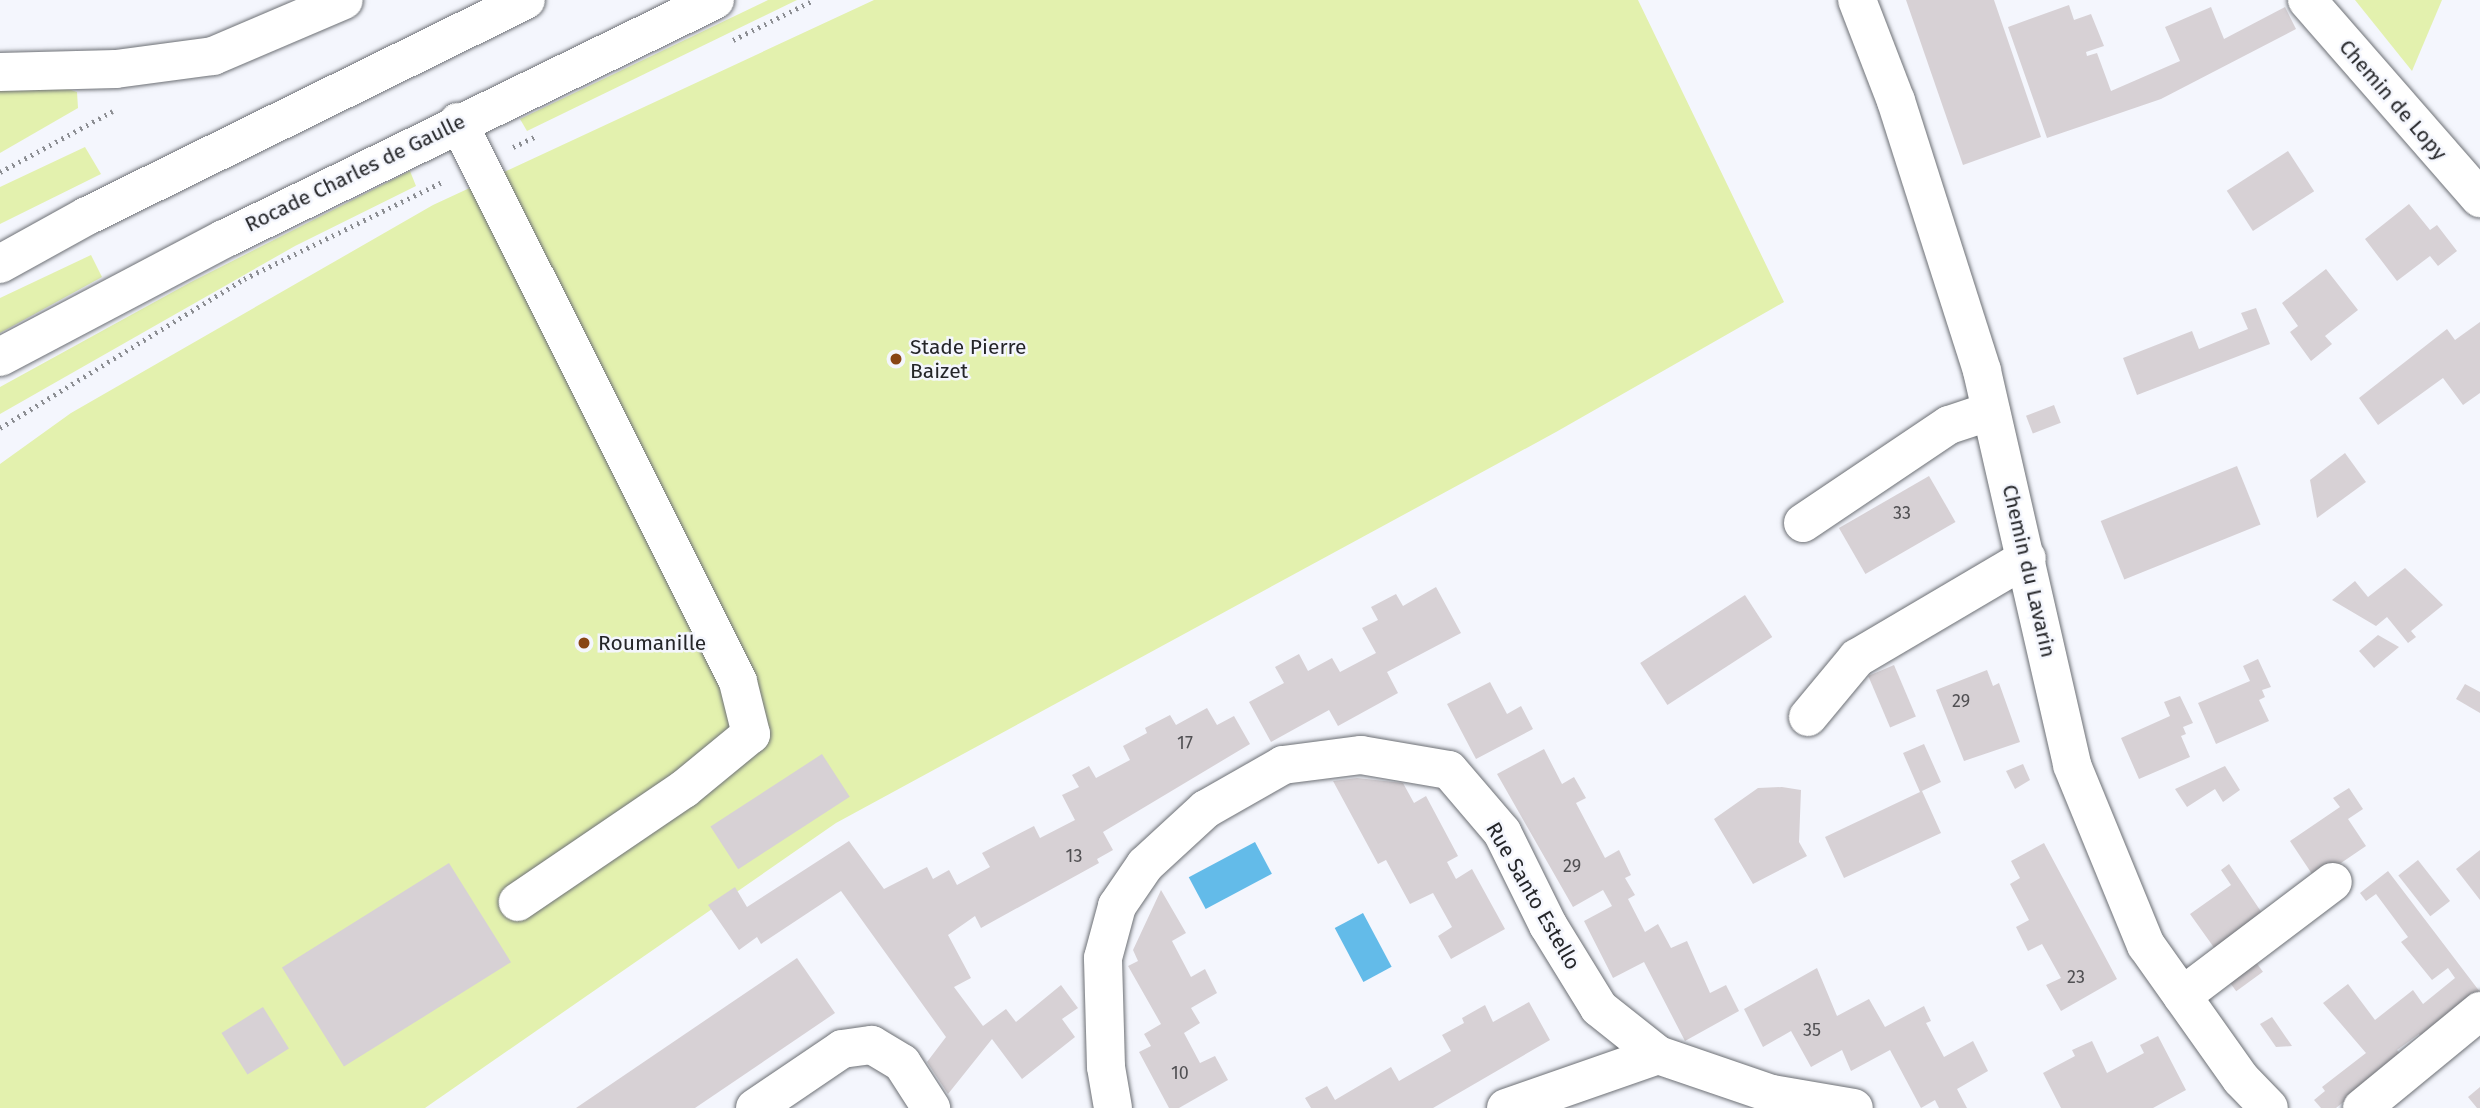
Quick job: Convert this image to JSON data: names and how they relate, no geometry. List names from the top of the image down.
{
  "streets": {
    "street": [
      "Chemin de Lopy",
      "Rocade Charles de Gaulle",
      "Chemin du Lavarin",
      "Rue Santo Estello"
    ]
  },
  "places": ["Stade Pierre Baizet", "Roumanille"],
  "house_numbers": [
    "33",
    "29",
    "17",
    "13",
    "29",
    "23",
    "35",
    "10"
  ]
}
